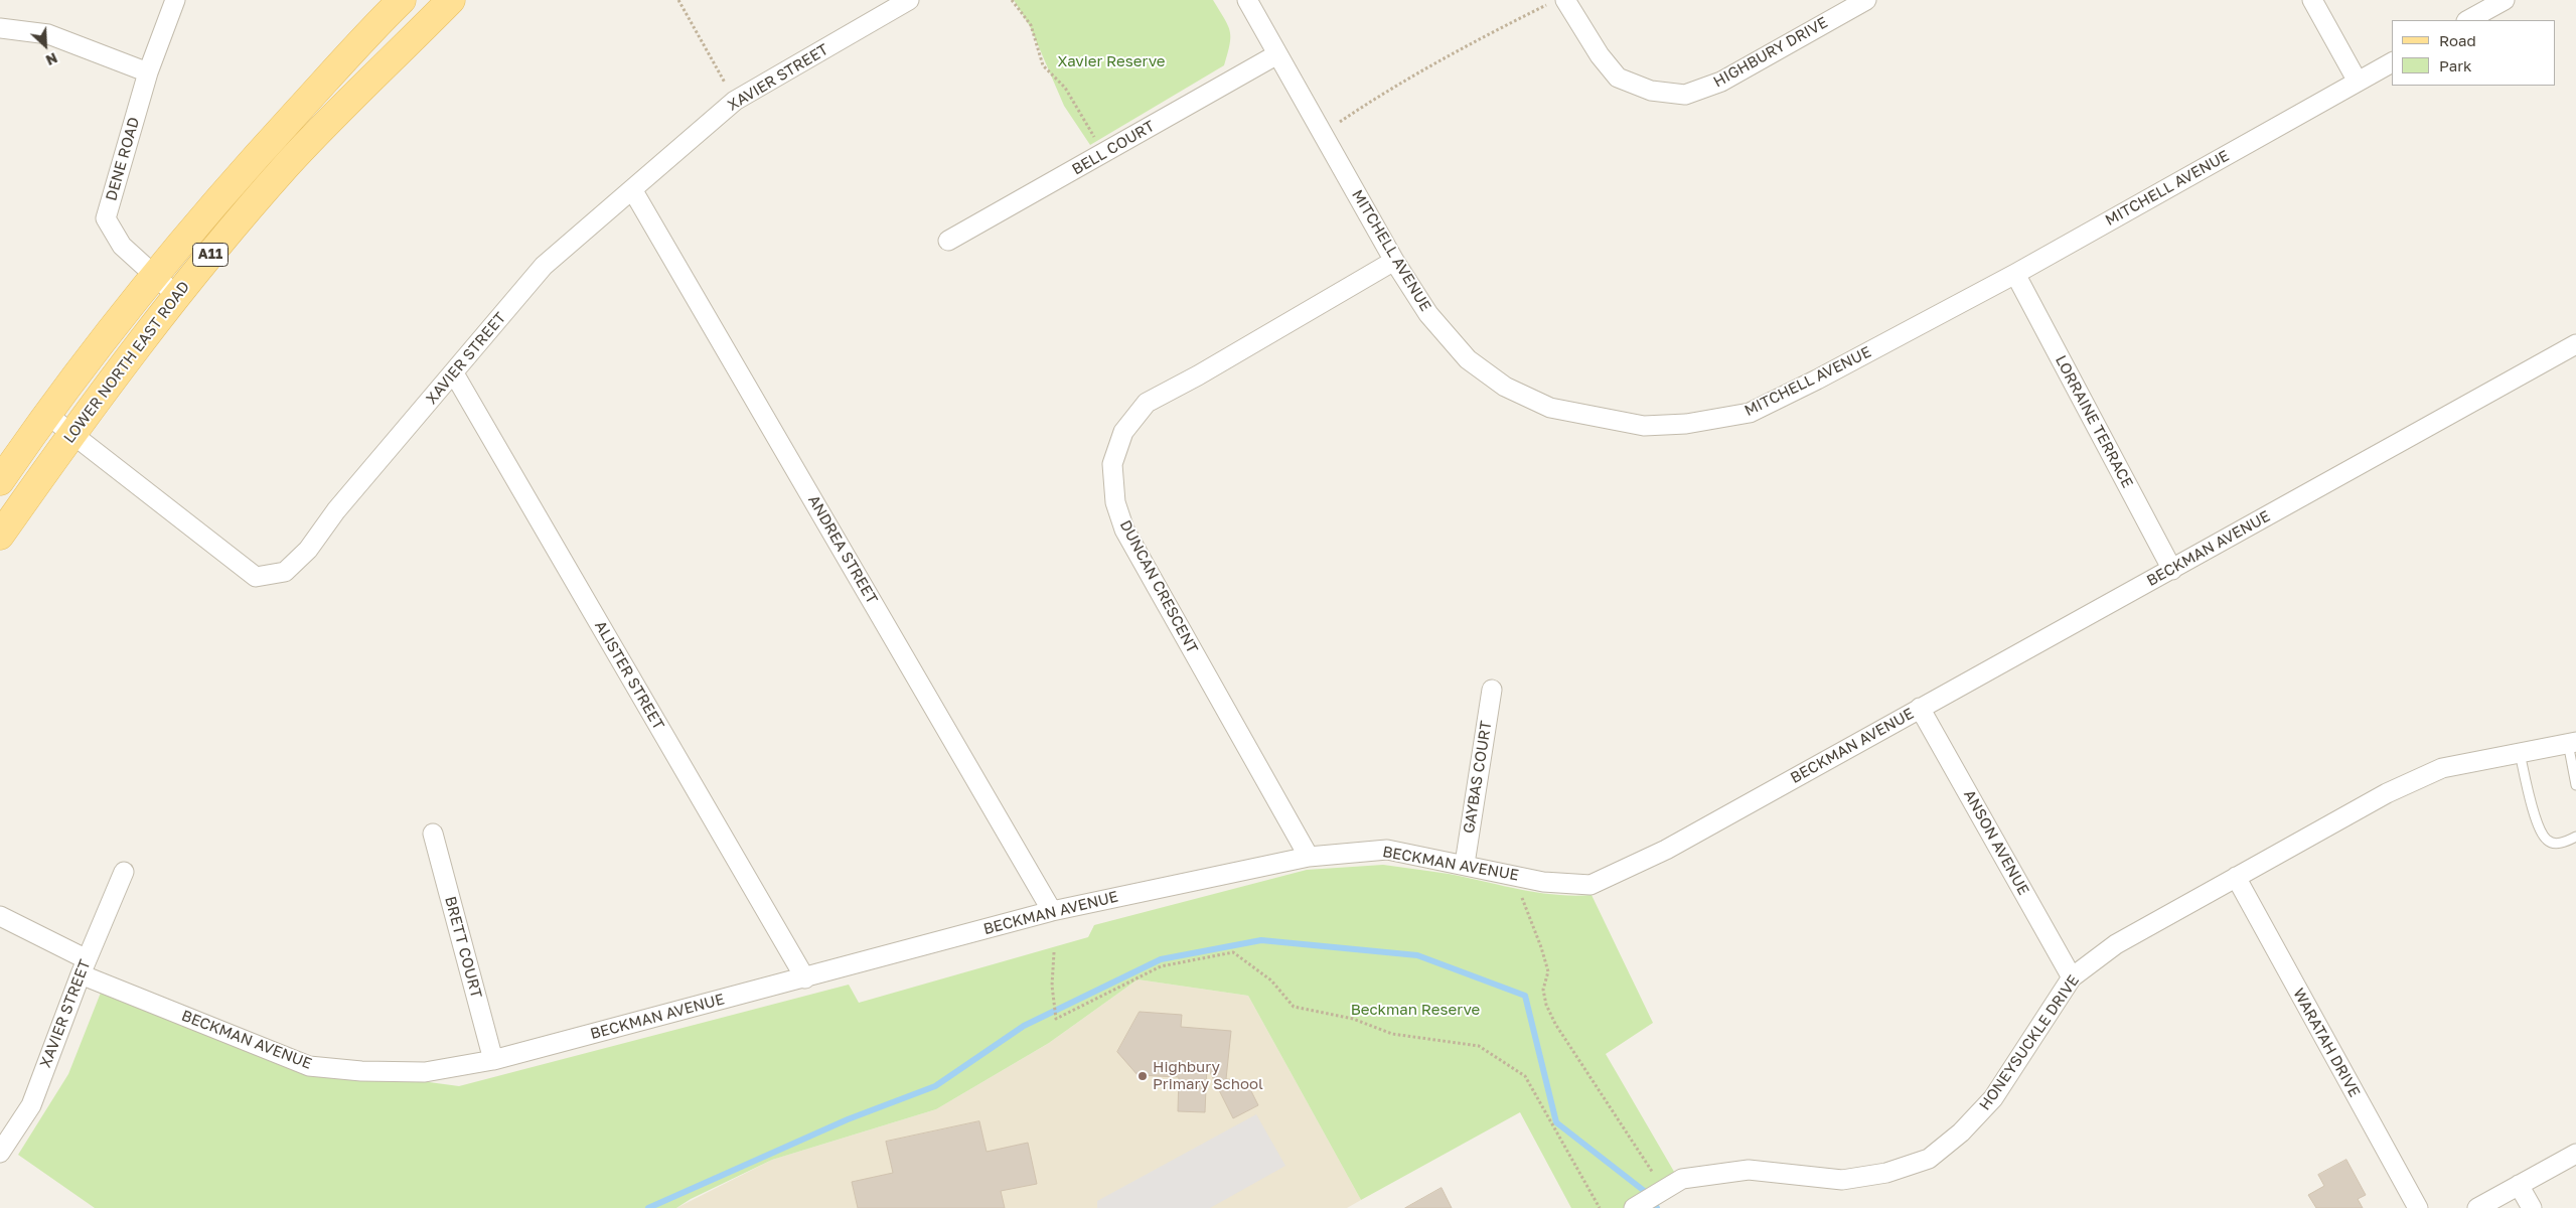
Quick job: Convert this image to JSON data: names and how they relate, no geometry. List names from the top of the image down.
{
  "streets": {
    "main road": ["A11", "LOWER NORTH EAST ROAD"],
    "street": [
      "HIGHBURY DRIVE",
      "XAVIER STREET",
      "BELL COURT",
      "DENE ROAD",
      "MITCHELL AVENUE",
      "LORRAINE TERRACE",
      "BECKMAN AVENUE",
      "ANDREA STREET",
      "DUNCAN CRESCENT",
      "ALISTER STREET",
      "GAYBAS COURT",
      "ANSON AVENUE",
      "BRETT COURT",
      "HONEYSUCKLE DRIVE",
      "WARATAH DRIVE"
    ]
  },
  "crossings": [
    ["XAVIER STREET", "LOWER NORTH EAST ROAD"],
    ["XAVIER STREET", "BECKMAN AVENUE"],
    ["XAVIER STREET", "ANDREA STREET"],
    ["XAVIER STREET", "ALISTER STREET"],
    ["BELL COURT", "MITCHELL AVENUE"],
    ["DENE ROAD", "LOWER NORTH EAST ROAD"],
    ["MITCHELL AVENUE", "LORRAINE TERRACE"],
    ["MITCHELL AVENUE", "DUNCAN CRESCENT"],
    ["LORRAINE TERRACE", "BECKMAN AVENUE"],
    ["BECKMAN AVENUE", "ANDREA STREET"],
    ["BECKMAN AVENUE", "DUNCAN CRESCENT"],
    ["BECKMAN AVENUE", "ALISTER STREET"],
    ["BECKMAN AVENUE", "GAYBAS COURT"],
    ["BECKMAN AVENUE", "ANSON AVENUE"],
    ["BECKMAN AVENUE", "BRETT COURT"],
    ["ANSON AVENUE", "HONEYSUCKLE DRIVE"],
    ["HONEYSUCKLE DRIVE", "WARATAH DRIVE"]
  ],
  "parks": ["Xavier Reserve", "Beckman Reserve"],
  "places": ["Highbury Primary School"],
  "legend": ["Road", "Park"],
  "north": "bottom right"
}
